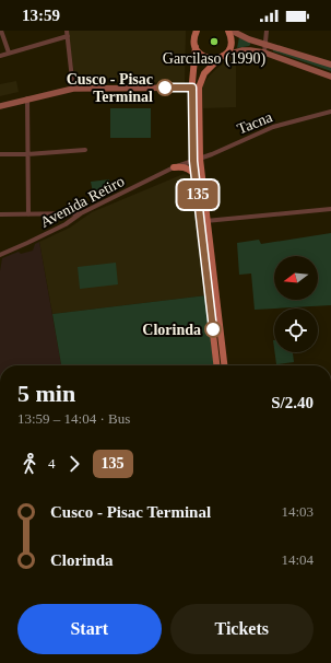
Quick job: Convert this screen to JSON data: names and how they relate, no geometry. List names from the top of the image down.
{
  "streets": {
    "street": ["Tacna", "Avenida Retiro"]
  },
  "crossings": [
    ["Tacna", "Avenida Retiro"]
  ],
  "places": ["Garcilaso (1990)", "Cusco - Pisac Terminal", "Clorinda"],
  "lines": ["bus line 135"],
  "north": "left",
  "page": {
    "status": "13:59",
    "on_map": "135",
    "heading": ["5 min", "13:59 – 14:04 · Bus", "S/2.40"],
    "legs": ["4", "135"],
    "list": [
      {
        "name": "Cusco - Pisac Terminal",
        "value": "14:03"
      },
      {
        "name": "Clorinda",
        "value": "14:04"
      }
    ],
    "buttons": ["Start", "Tickets"]
  }
}
